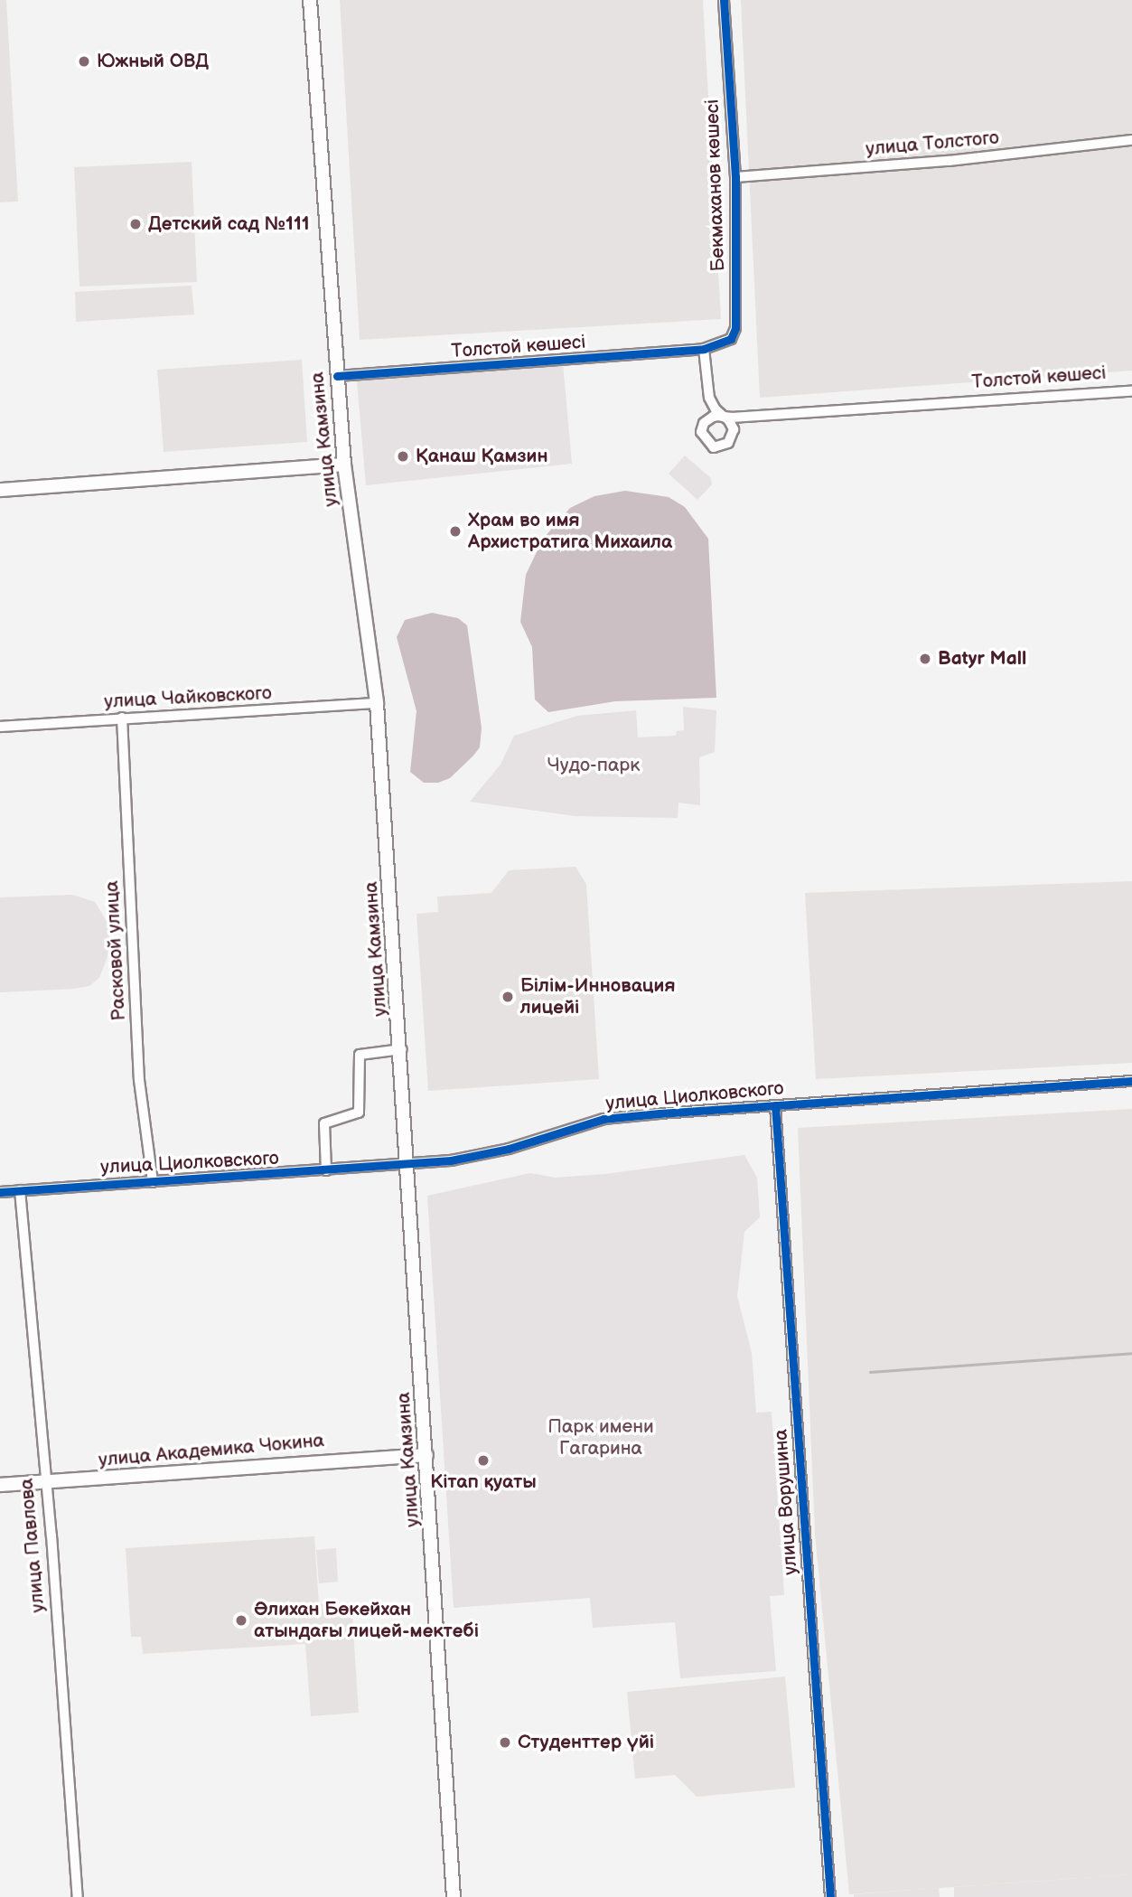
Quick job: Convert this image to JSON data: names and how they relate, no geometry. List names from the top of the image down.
{
  "streets": {
    "main road": ["улица Камзина", "улица Академика Чокина"],
    "street": [
      "улица Толстого",
      "Бекмаханов көшесі",
      "Толстой көшесі",
      "улица Чайковского",
      "Расковой улица",
      "улица Циолковского",
      "улица Ворушина",
      "улица Павлова"
    ]
  },
  "crossings": [
    ["улица Толстого", "Бекмаханов көшесі"],
    ["Бекмаханов көшесі", "Толстой көшесі"],
    ["Толстой көшесі", "улица Камзина"],
    ["улица Камзина", "улица Чайковского"],
    ["улица Камзина", "улица Циолковского"],
    ["улица Камзина", "улица Академика Чокина"],
    ["улица Чайковского", "Расковой улица"],
    ["Расковой улица", "улица Циолковского"],
    ["улица Циолковского", "улица Ворушина"],
    ["улица Циолковского", "улица Павлова"],
    ["улица Академика Чокина", "улица Павлова"]
  ],
  "parks": ["Чудо-парк", "Парк имени Гагарина"],
  "places": [
    "Южный ОВД",
    "Детский сад №111",
    "Қанаш Қамзин",
    "Храм во имя Архистратига Михаила",
    "Batyr Mall",
    "Білім-Инновация лицейі",
    "Кітап қуаты",
    "Әлихан Бөкейхан атындағы лицей-мектебі",
    "Студенттер үйі"
  ]
}
